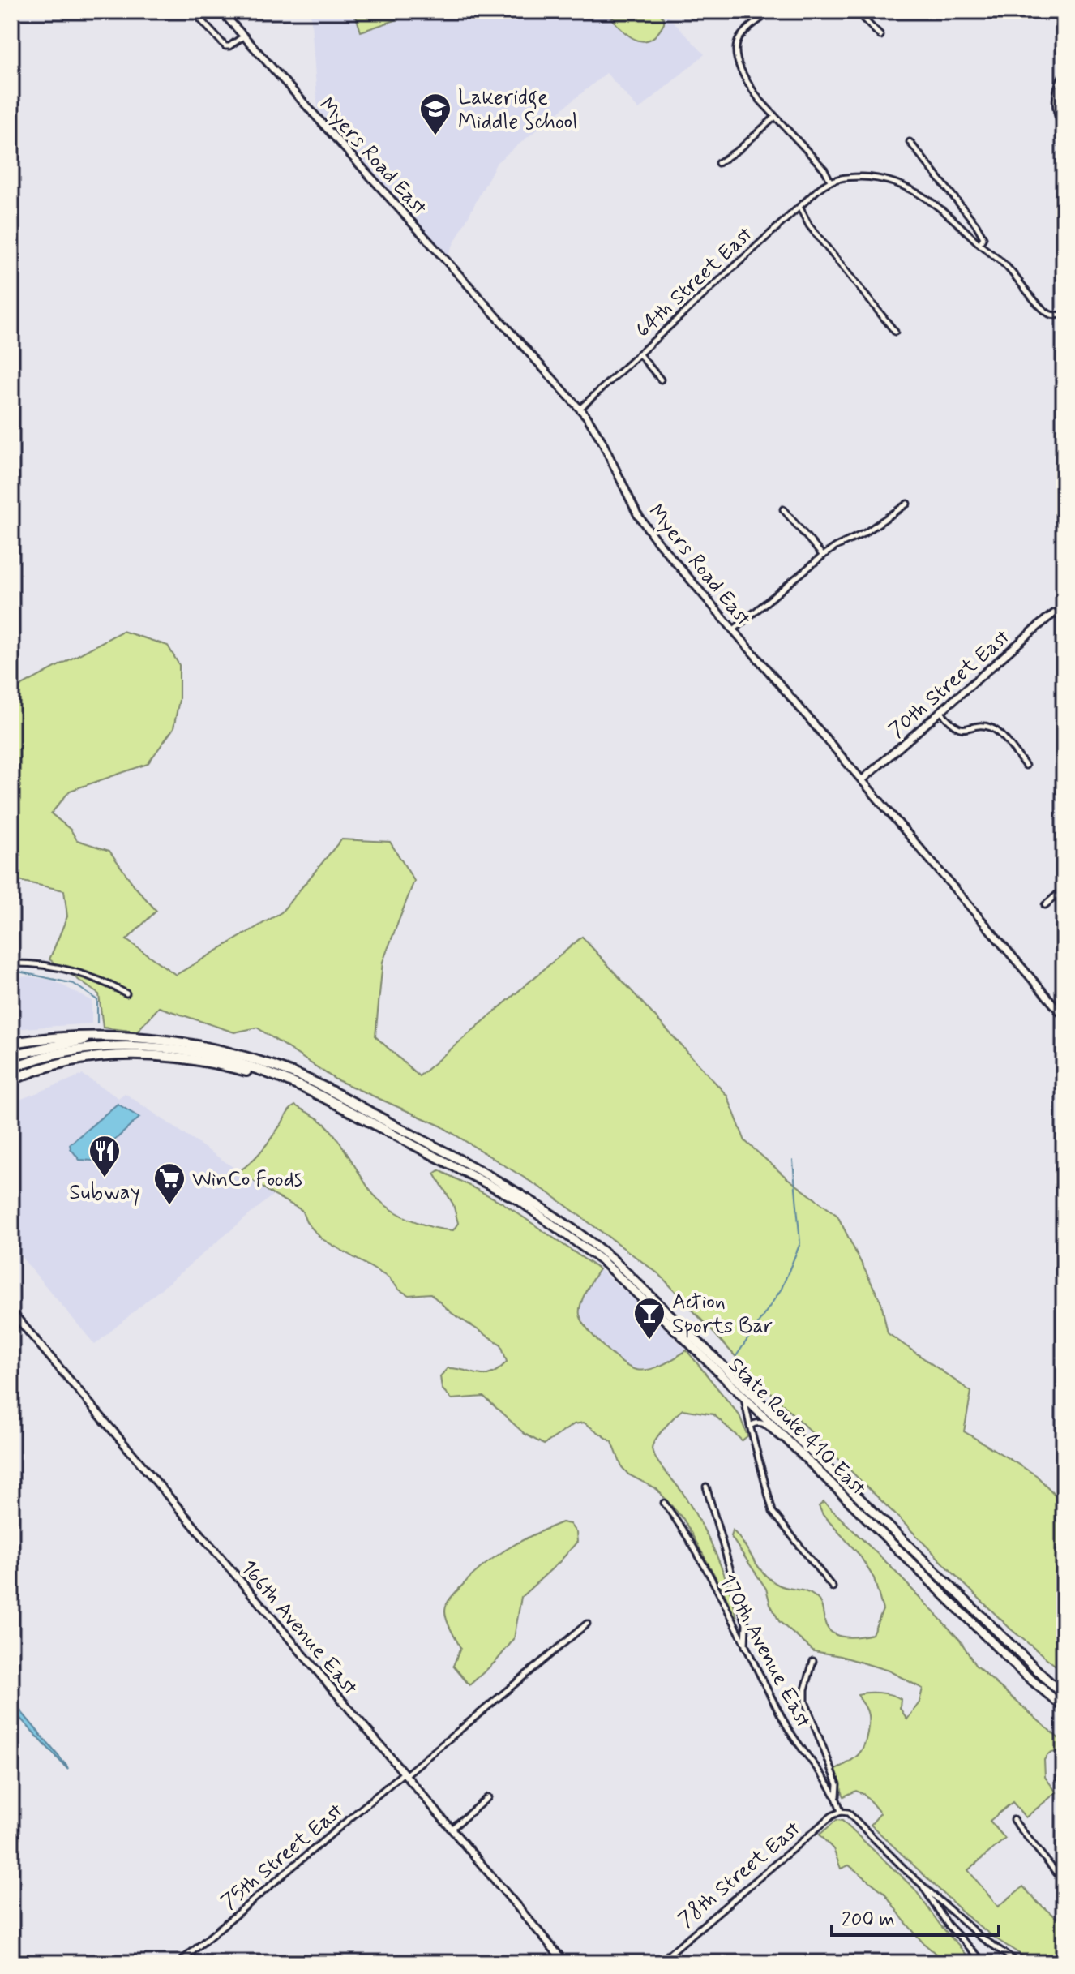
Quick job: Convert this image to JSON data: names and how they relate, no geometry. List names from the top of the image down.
{
  "streets": {
    "highway": ["State Route 410 East"],
    "street": [
      "Myers Road East",
      "64th Street East",
      "70th Street East",
      "166th Avenue East",
      "170th Avenue East",
      "75th Street East",
      "78th Street East"
    ]
  },
  "crossings": [
    ["Myers Road East", "64th Street East"],
    ["Myers Road East", "70th Street East"],
    ["166th Avenue East", "75th Street East"],
    ["170th Avenue East", "78th Street East"]
  ],
  "places": {
    "school or university": ["Lakeridge Middle School"],
    "restaurant": ["Subway"],
    "supermarket": ["WinCo Foods"],
    "bar": ["Action Sports Bar"]
  },
  "scale_bar": "200 m"
}
